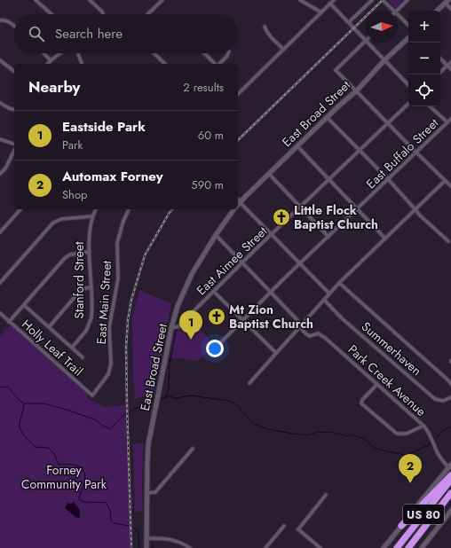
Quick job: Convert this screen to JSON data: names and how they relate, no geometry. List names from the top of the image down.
{
  "streets": {
    "highway": ["US 80"],
    "main road": ["East Broad Street"],
    "street": [
      "East Buffalo Street",
      "East Aimee Street",
      "Stanford Street",
      "East Main Street",
      "Holly Leaf Trail",
      "Summerhaven",
      "Park Creek Avenue"
    ]
  },
  "crossings": [
    ["East Broad Street", "East Aimee Street"],
    ["East Main Street", "Holly Leaf Trail"]
  ],
  "parks": ["Forney Community Park"],
  "places": {
    "church": ["Little Flock Baptist Church", "Mt Zion Baptist Church"]
  },
  "north": "right",
  "page": {
    "map_buttons": ["+", "−"],
    "search": "Search here",
    "heading": ["Nearby", "2 results"],
    "list": [
      {
        "mark": "1",
        "name": "Eastside Park",
        "note": "Park",
        "value": "60 m"
      },
      {
        "mark": "2",
        "name": "Automax Forney",
        "note": "Shop",
        "value": "590 m"
      }
    ],
    "pins": ["1", "2"]
  }
}
